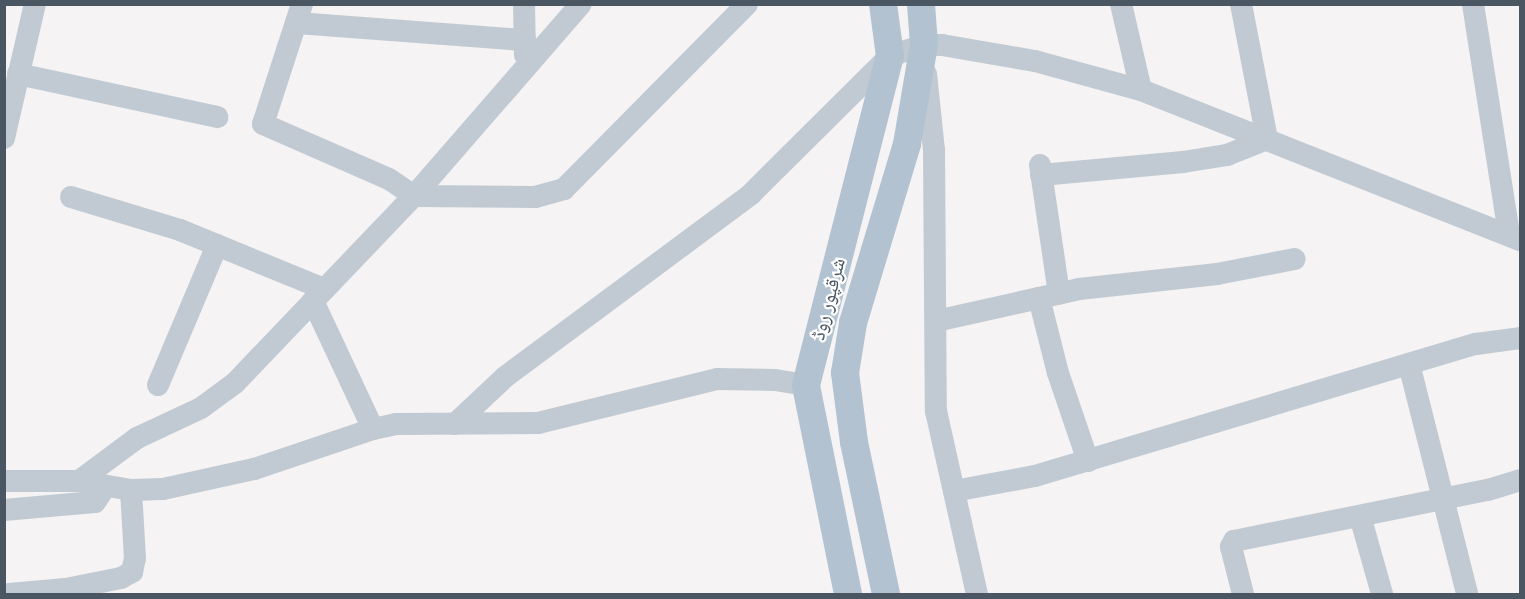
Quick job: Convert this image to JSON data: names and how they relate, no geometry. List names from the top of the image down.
{
  "streets": {
    "main road": ["شرقپور روڈ"]
  }
}
